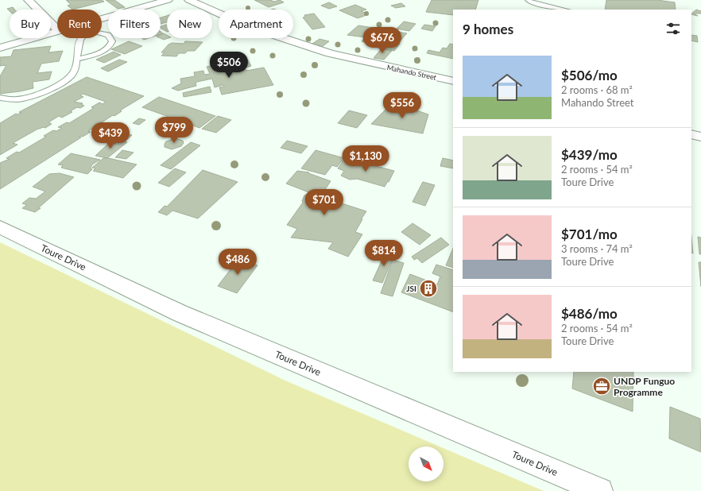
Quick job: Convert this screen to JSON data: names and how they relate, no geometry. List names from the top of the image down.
{
  "streets": {
    "street": ["Mahando Street", "Toure Drive"]
  },
  "places": {
    "building": ["JSI"],
    "office": ["UNDP Funguo Programme"]
  },
  "north": "bottom right",
  "page": {
    "chip": [
      "Buy",
      "Rent",
      "Filters",
      "New",
      "Apartment"
    ],
    "heading": "9 homes",
    "price": [
      "$676",
      "$506",
      "$556",
      "$799",
      "$439",
      "$1,130",
      "$701",
      "$814",
      "$486"
    ],
    "list": [
      {
        "name": "$506/mo",
        "note": "2 rooms · 68 m² · Mahando Street"
      },
      {
        "name": "$439/mo",
        "note": "2 rooms · 54 m² · Toure Drive"
      },
      {
        "name": "$701/mo",
        "note": "3 rooms · 74 m² · Toure Drive"
      },
      {
        "name": "$486/mo",
        "note": "2 rooms · 54 m² · Toure Drive"
      }
    ]
  }
}
